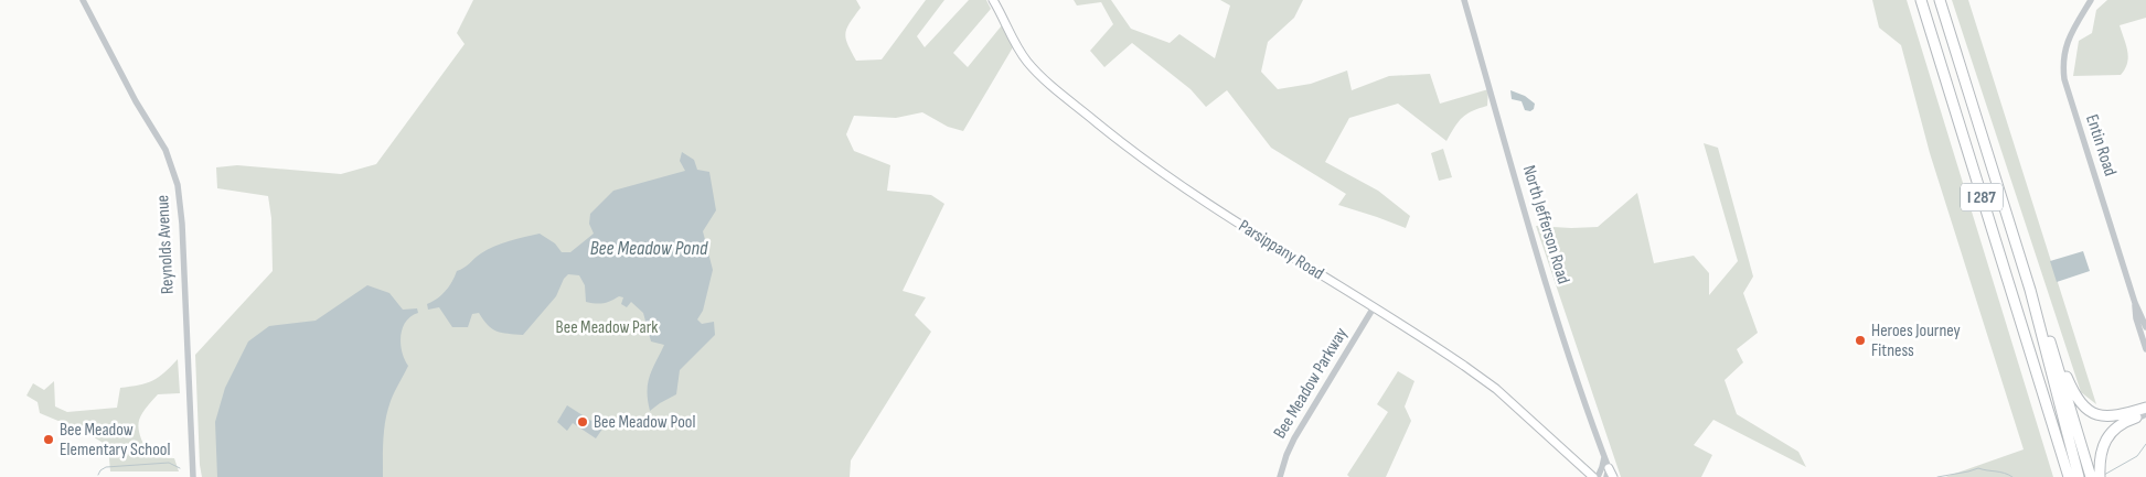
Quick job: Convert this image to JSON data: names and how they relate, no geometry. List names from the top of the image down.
{
  "streets": {
    "highway": ["I 287"],
    "main road": ["Parsippany Road"],
    "street": [
      "Entin Road",
      "North Jefferson Road",
      "Reynolds Avenue",
      "Bee Meadow Parkway"
    ]
  },
  "crossings": [
    ["Parsippany Road", "Bee Meadow Parkway"]
  ],
  "water": ["Bee Meadow Pond"],
  "parks": ["Bee Meadow Park"],
  "places": ["Heroes Journey Fitness", "Bee Meadow Pool", "Bee Meadow Elementary School"]
}
